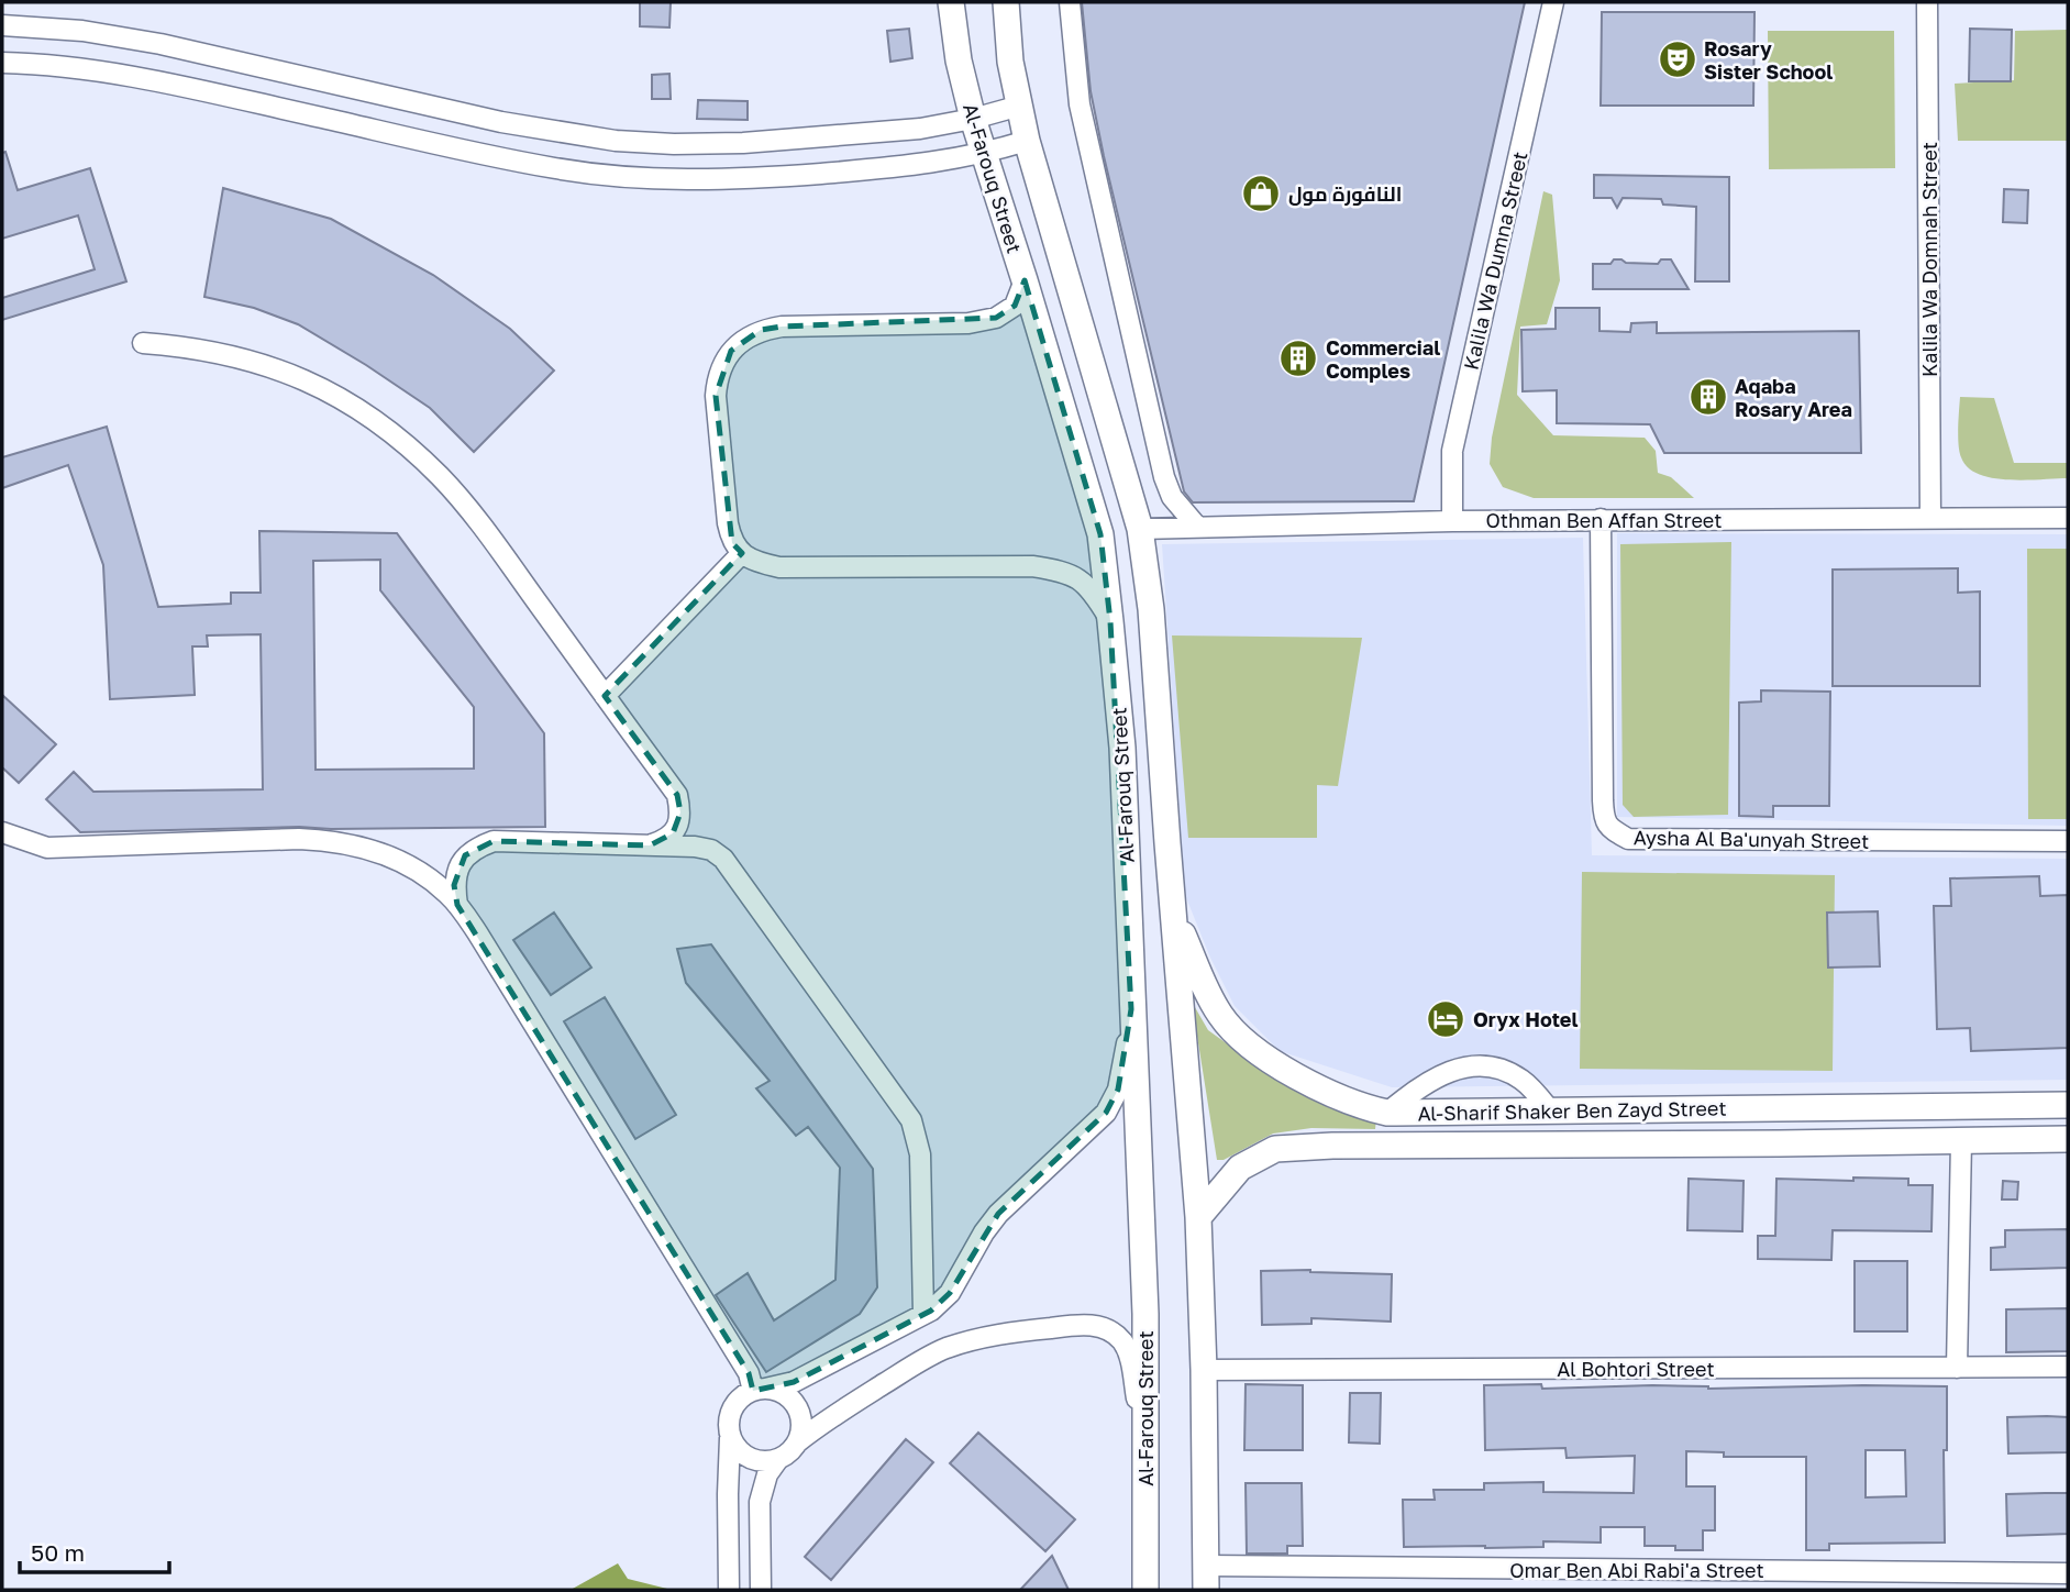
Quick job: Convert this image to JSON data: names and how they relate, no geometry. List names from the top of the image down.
{
  "streets": {
    "main road": ["Al-Farouq Street", "Al-Sharif Shaker Ben Zayd Street"],
    "street": [
      "Kalila Wa Domnah Street",
      "Kalila Wa Dumna Street",
      "Othman Ben Affan Street",
      "Aysha Al Ba'unyah Street",
      "Al Bohtori Street",
      "Omar Ben Abi Rabi'a Street"
    ]
  },
  "crossings": [
    ["Al-Farouq Street", "Othman Ben Affan Street"],
    ["Al-Farouq Street", "Al-Sharif Shaker Ben Zayd Street"],
    ["Al-Farouq Street", "Al Bohtori Street"],
    ["Al-Farouq Street", "Omar Ben Abi Rabi'a Street"],
    ["Kalila Wa Domnah Street", "Othman Ben Affan Street"],
    ["Kalila Wa Dumna Street", "Othman Ben Affan Street"],
    ["Othman Ben Affan Street", "Aysha Al Ba'unyah Street"]
  ],
  "places": {
    "theatre": ["Rosary Sister School"],
    "shop": ["النافورة مول"],
    "building": ["Commercial Comples", "Aqaba Rosary Area"],
    "hotel": ["Oryx Hotel"]
  },
  "scale_bar": "50 m"
}
